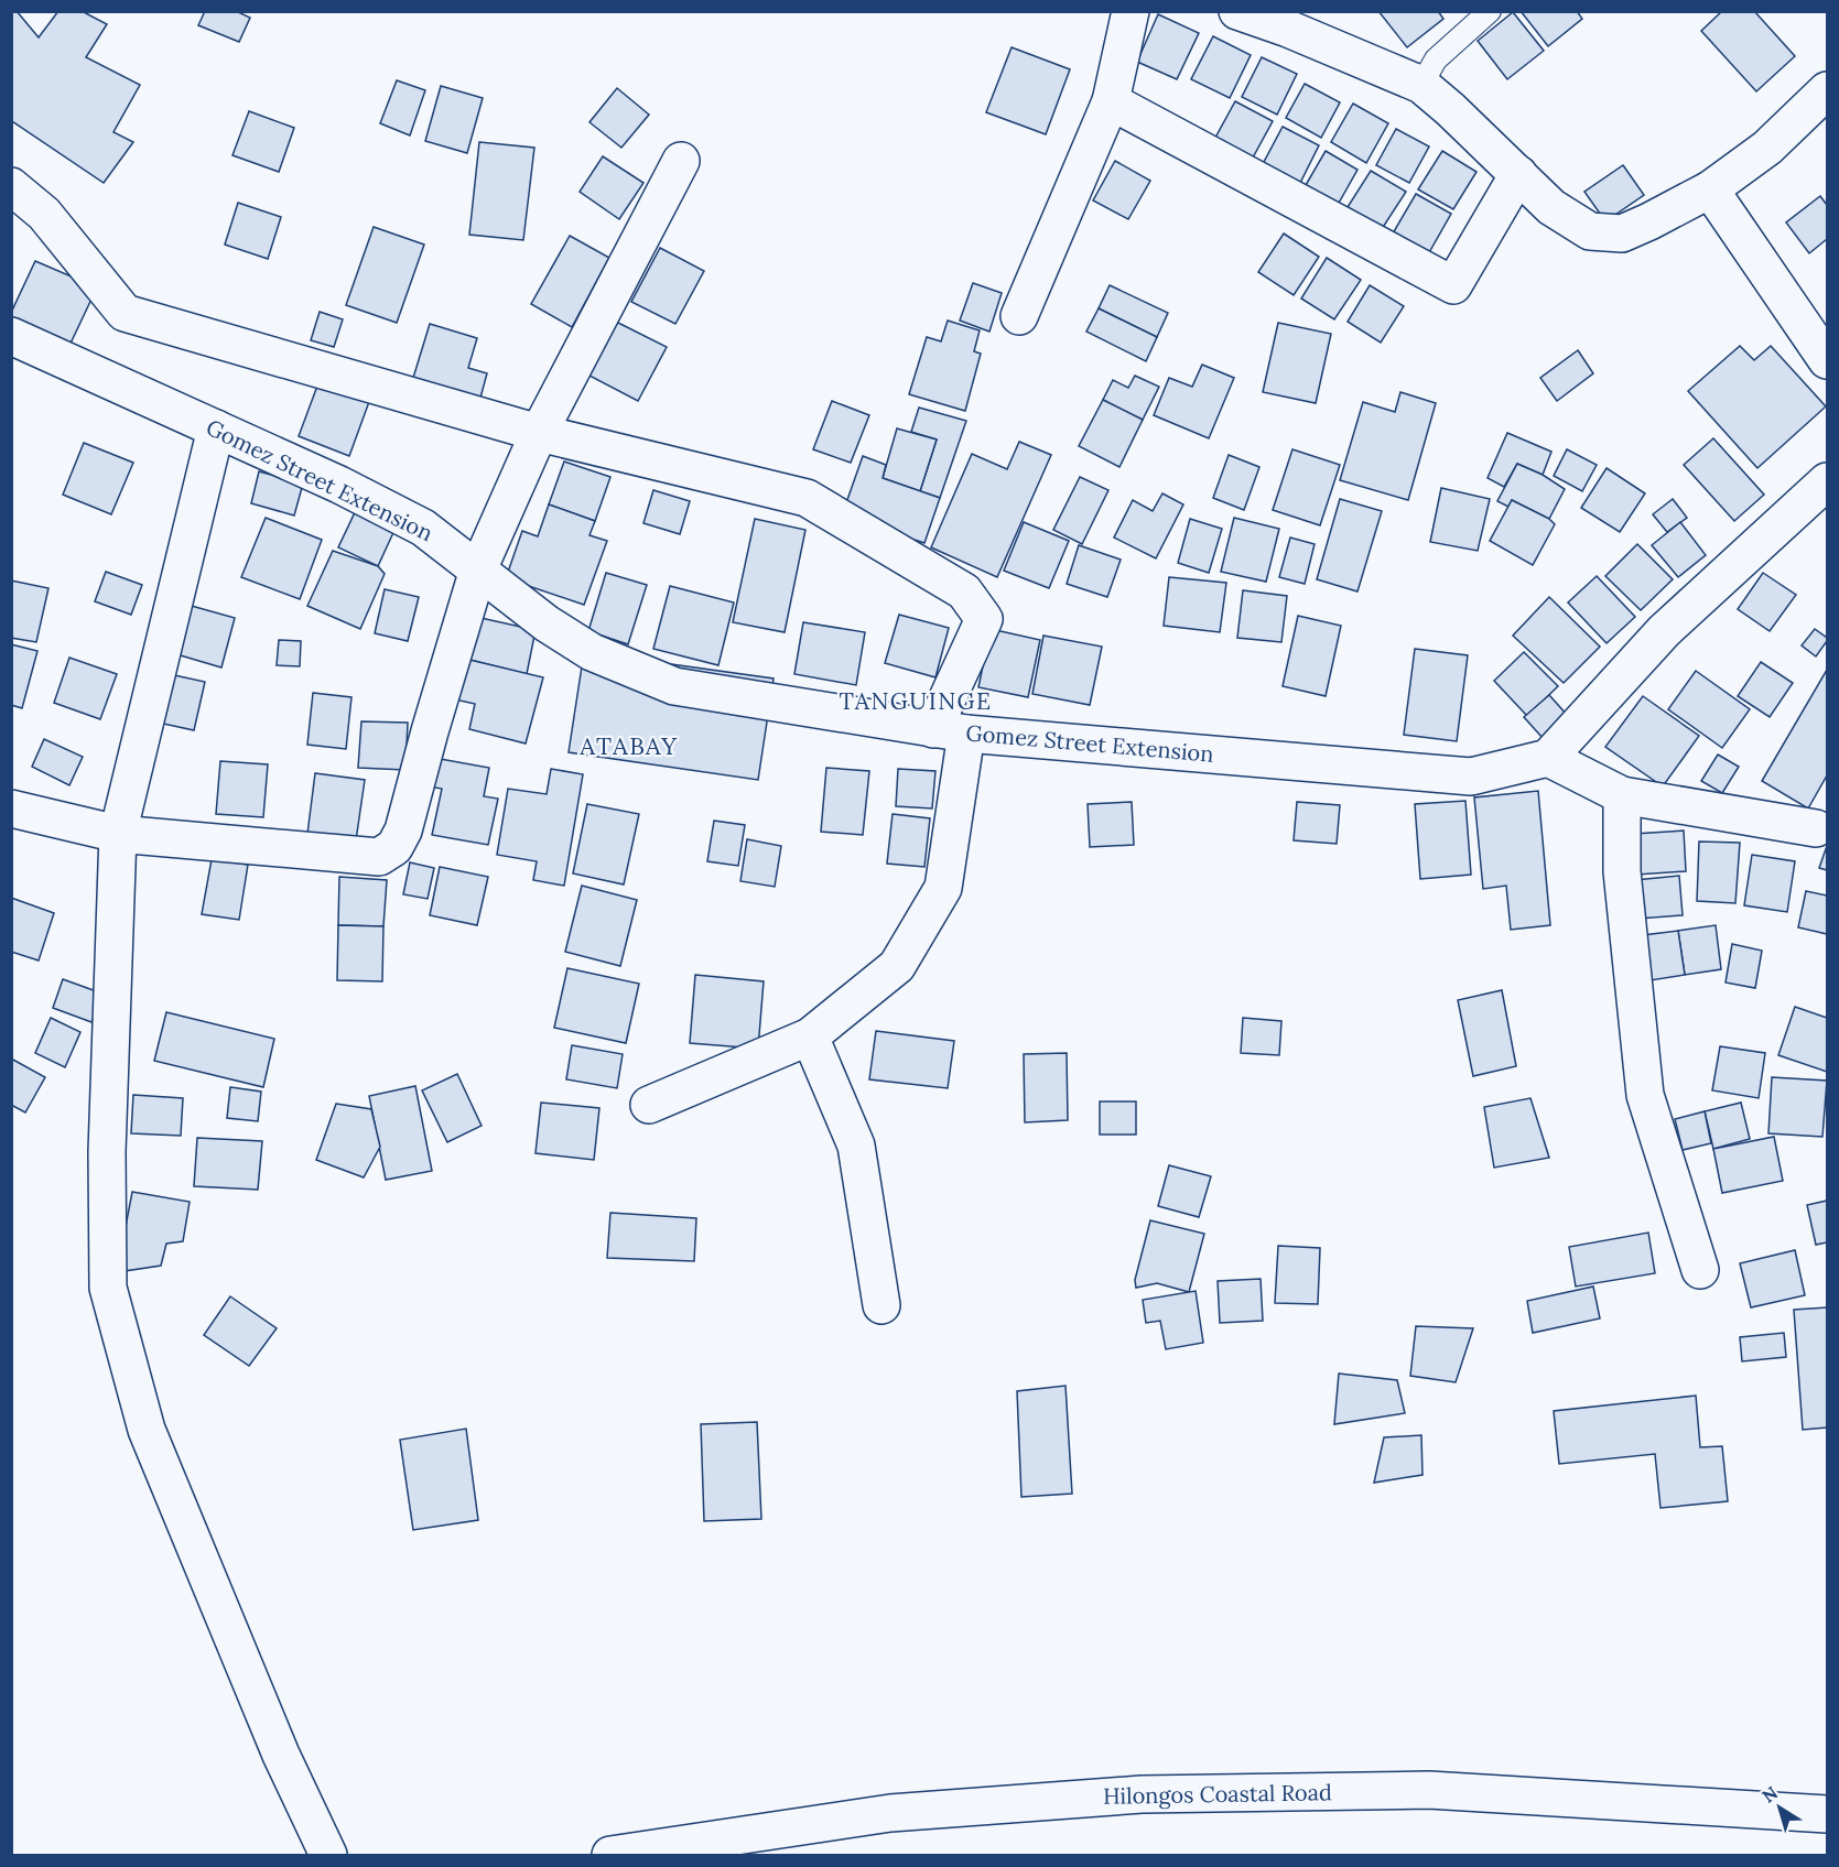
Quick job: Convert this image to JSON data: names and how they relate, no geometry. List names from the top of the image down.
{
  "streets": {
    "street": ["Gomez Street Extension", "Hilongos Coastal Road"]
  },
  "districts": ["TANGUINGE", "ATABAY"],
  "north": "top left"
}
